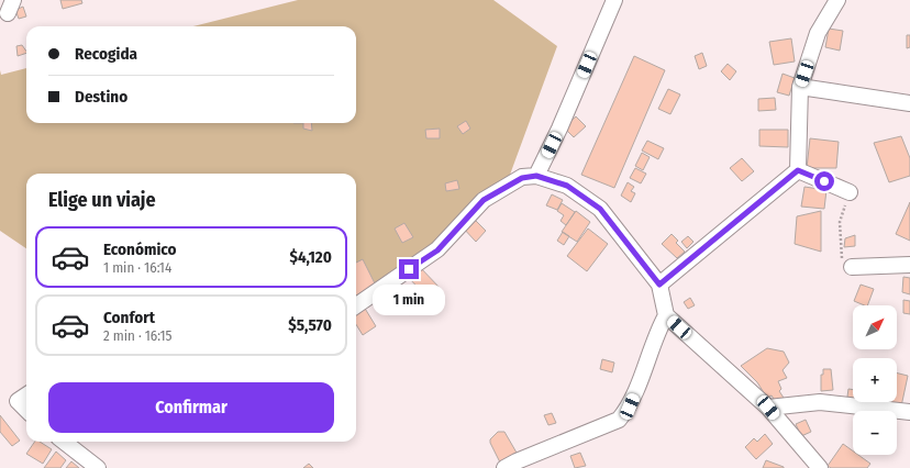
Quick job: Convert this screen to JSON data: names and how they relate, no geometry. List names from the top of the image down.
{
  "north": "top right",
  "page": {
    "banner": ["Recogida", "Destino"],
    "heading": "Elige un viaje",
    "list": [
      {
        "name": "Económico",
        "note": "1 min · 16:14",
        "value": "$4,120"
      },
      {
        "name": "Confort",
        "note": "2 min · 16:15",
        "value": "$5,570"
      }
    ],
    "bubble": "1 min",
    "map_buttons": ["+", "−"],
    "buttons": "Confirmar"
  }
}
